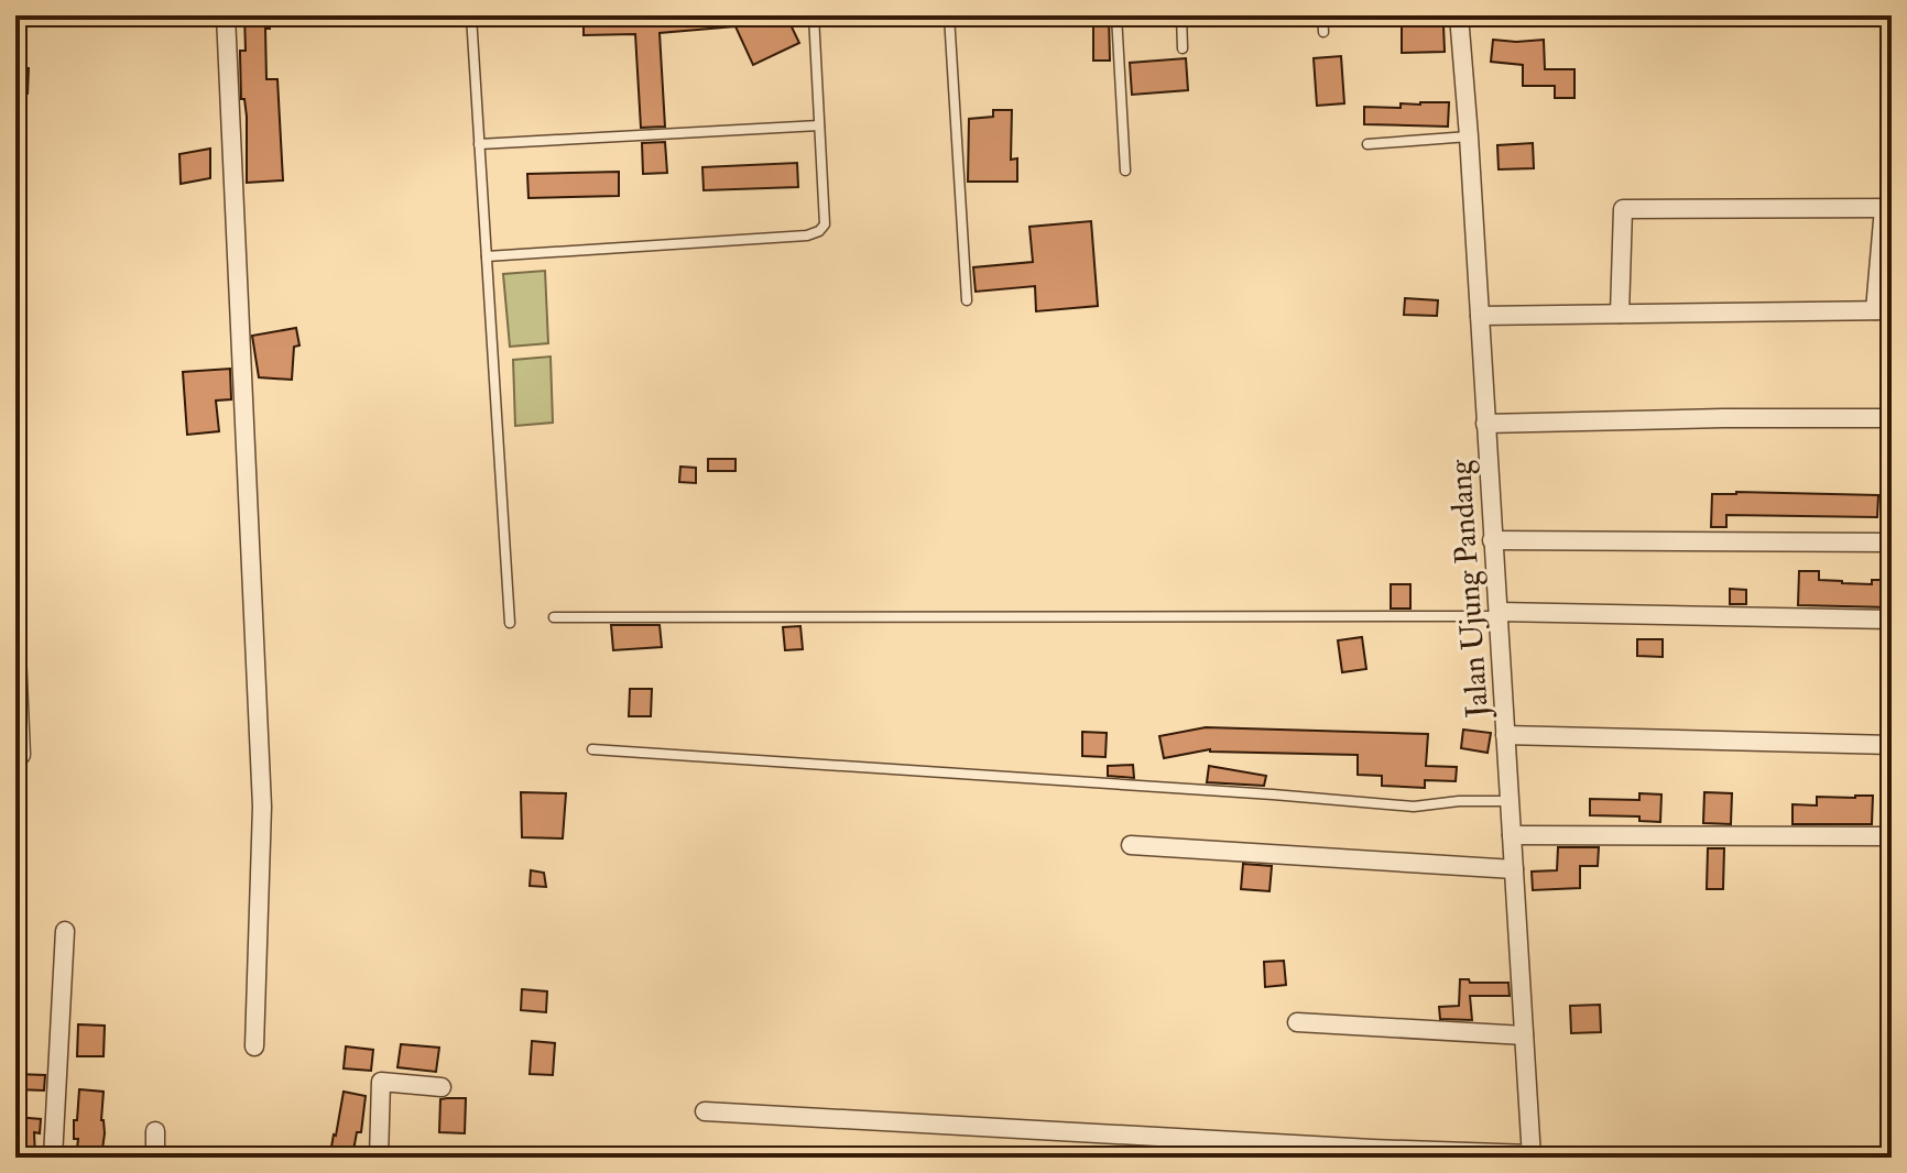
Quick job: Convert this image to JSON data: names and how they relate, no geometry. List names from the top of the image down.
{
  "streets": {
    "street": ["Jalan Ujung Pandang"]
  }
}
